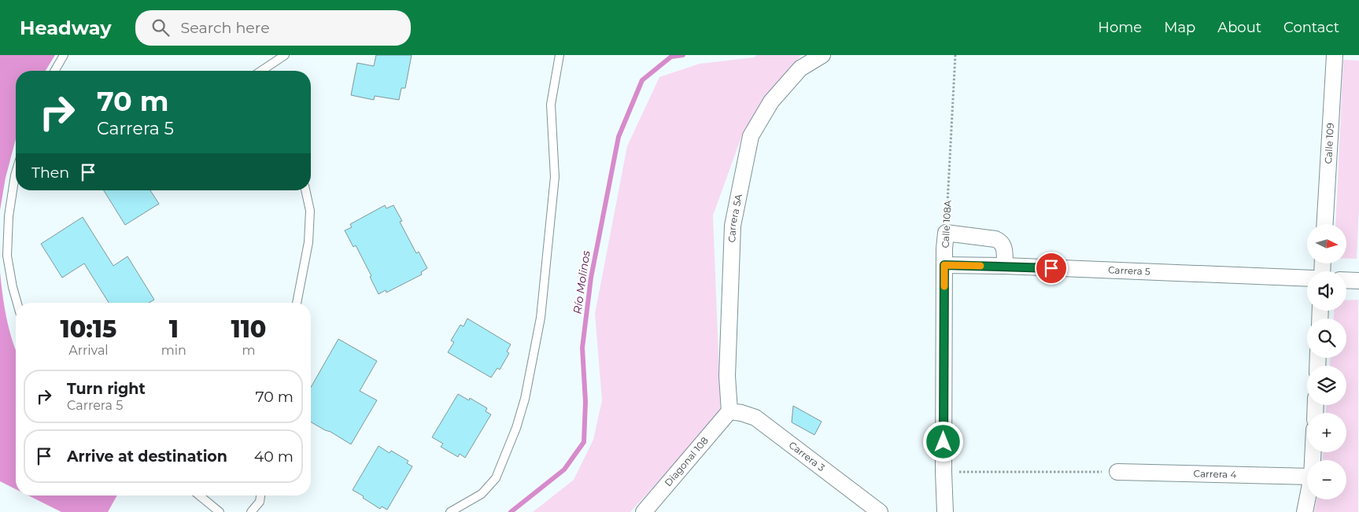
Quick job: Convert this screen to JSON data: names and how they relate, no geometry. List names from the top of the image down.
{
  "streets": {
    "street": [
      "Calle 109",
      "Carrera 5A",
      "Calle 108A",
      "Carrera 5",
      "Carrera 3",
      "Diagonal 108",
      "Carrera 4"
    ]
  },
  "crossings": [
    ["Carrera 5A", "Carrera 3"],
    ["Carrera 5A", "Diagonal 108"],
    ["Calle 108A", "Carrera 5"],
    ["Carrera 3", "Diagonal 108"]
  ],
  "water": ["Río Molinos"],
  "north": "right",
  "page": {
    "header": "Headway",
    "search": "Search here",
    "nav": [
      "Home",
      "Map",
      "About",
      "Contact"
    ],
    "turn": ["70 m", "Carrera 5"],
    "then": "Then",
    "map_buttons": ["+", "−"],
    "eta": [
      "10:15",
      "Arrival",
      "1",
      "min",
      "110",
      "m"
    ],
    "list": [
      {
        "name": "Turn right",
        "note": "Carrera 5",
        "value": "70 m"
      },
      {
        "name": "Arrive at destination",
        "value": "40 m"
      }
    ]
  }
}
